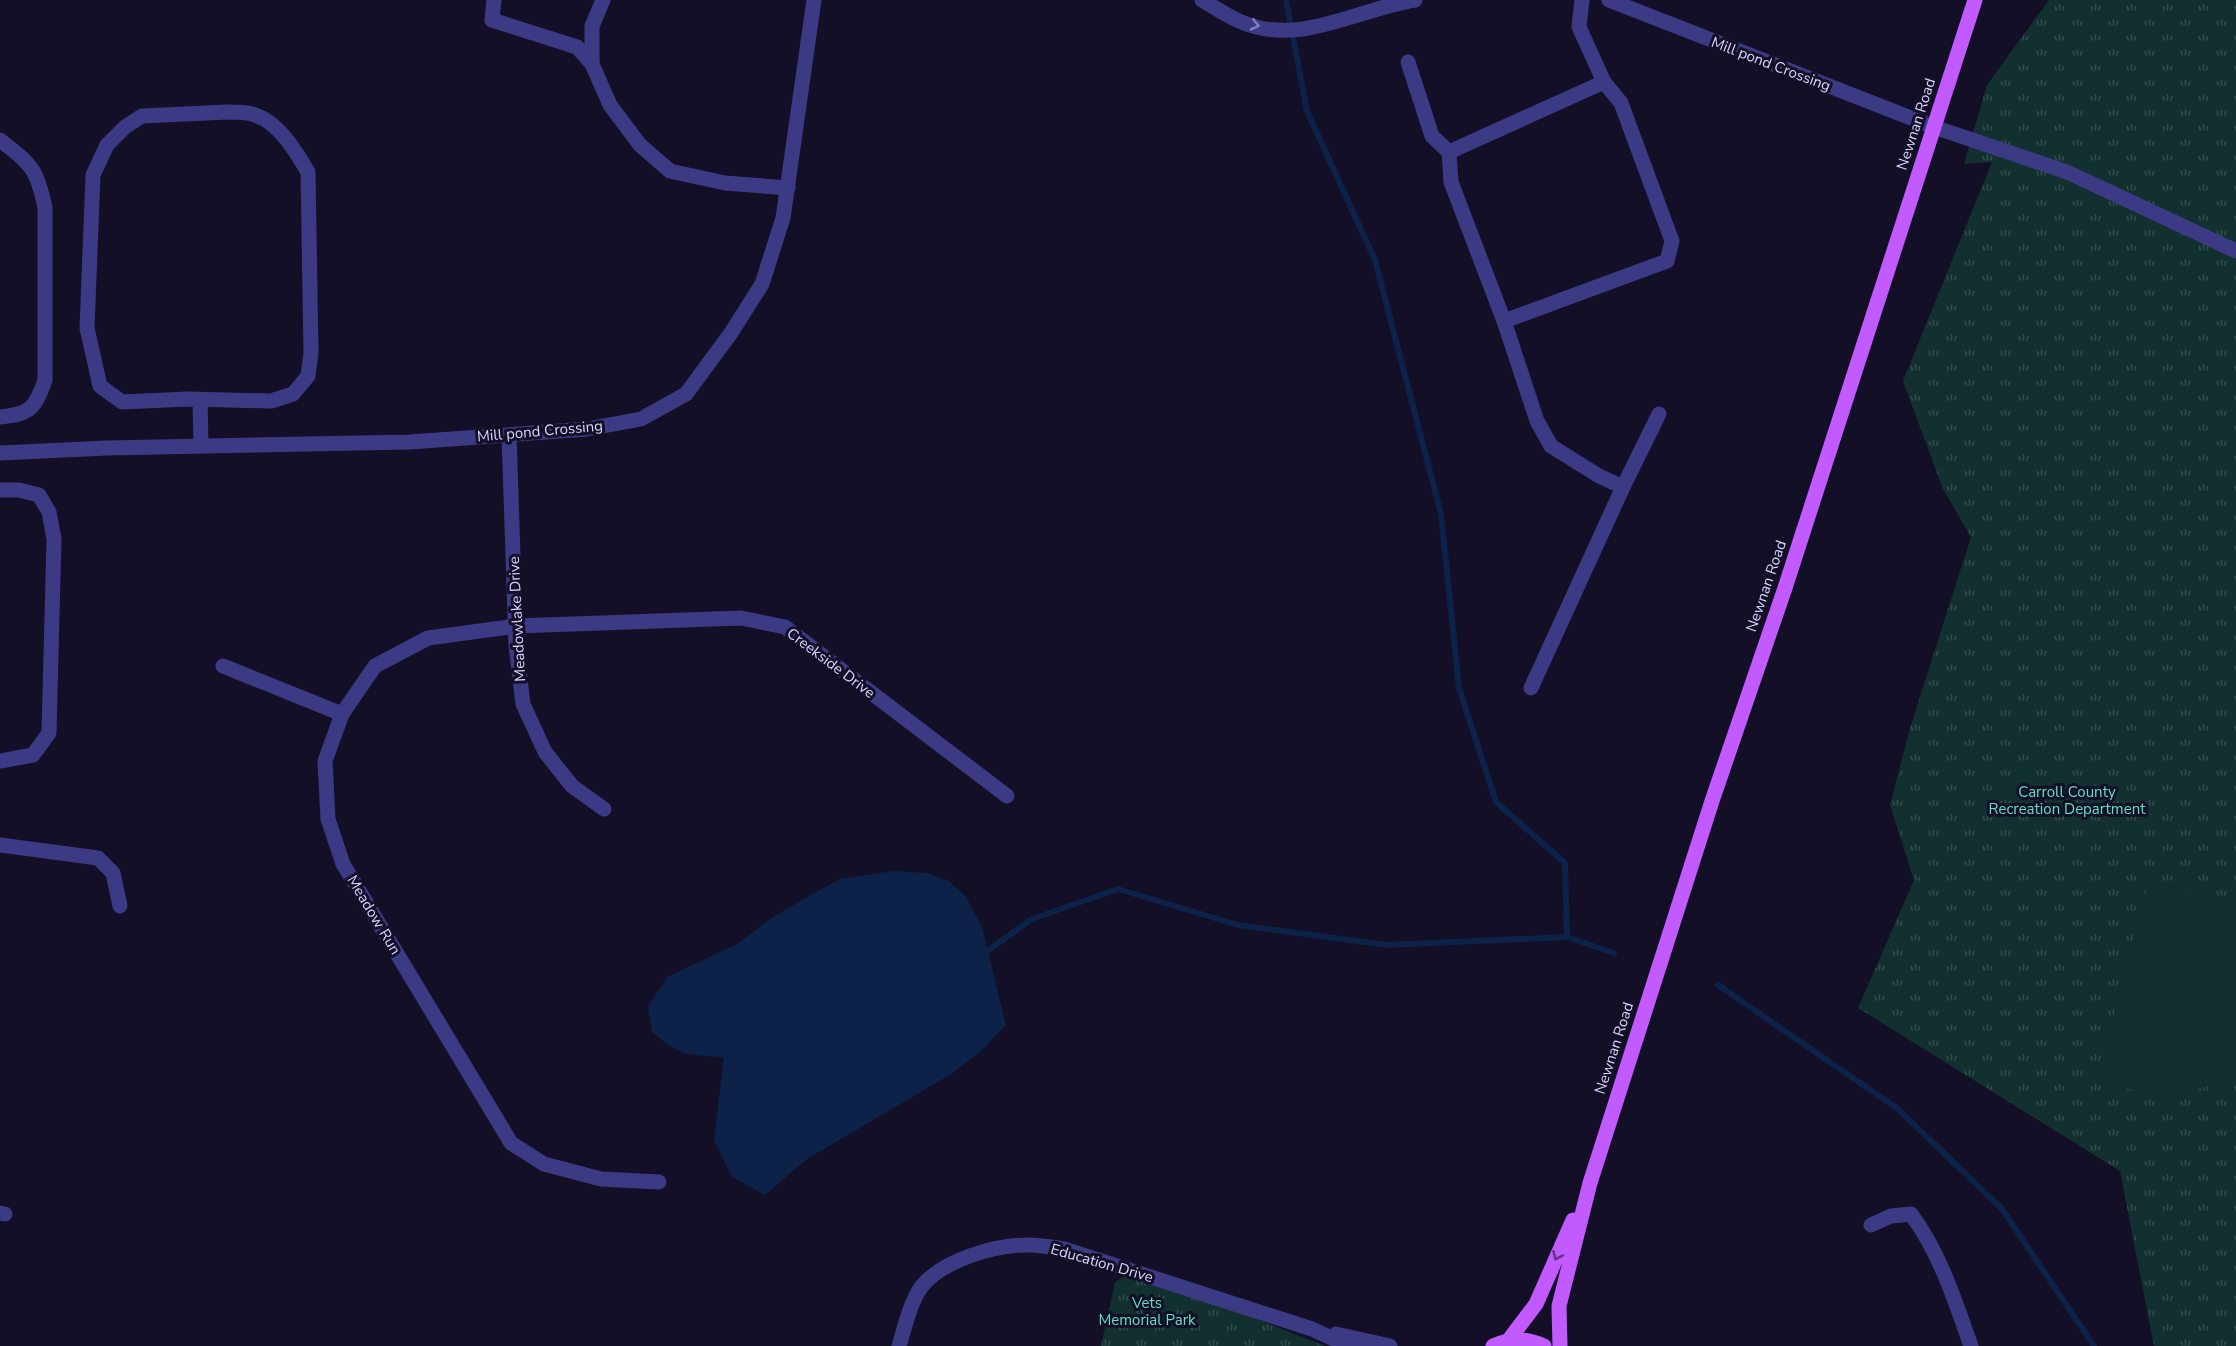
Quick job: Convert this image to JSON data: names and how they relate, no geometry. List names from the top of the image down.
{
  "streets": {
    "main road": ["Newnan Road"],
    "street": [
      "Mill pond Crossing",
      "Meadowlake Drive",
      "Creekside Drive",
      "Meadow Run",
      "Education Drive"
    ]
  },
  "crossings": [
    ["Mill pond Crossing", "Newnan Road"],
    ["Mill pond Crossing", "Meadowlake Drive"],
    ["Meadowlake Drive", "Creekside Drive"],
    ["Meadowlake Drive", "Meadow Run"],
    ["Creekside Drive", "Meadow Run"]
  ],
  "parks": ["Carroll County Recreation Department", "Vets Memorial Park"]
}
